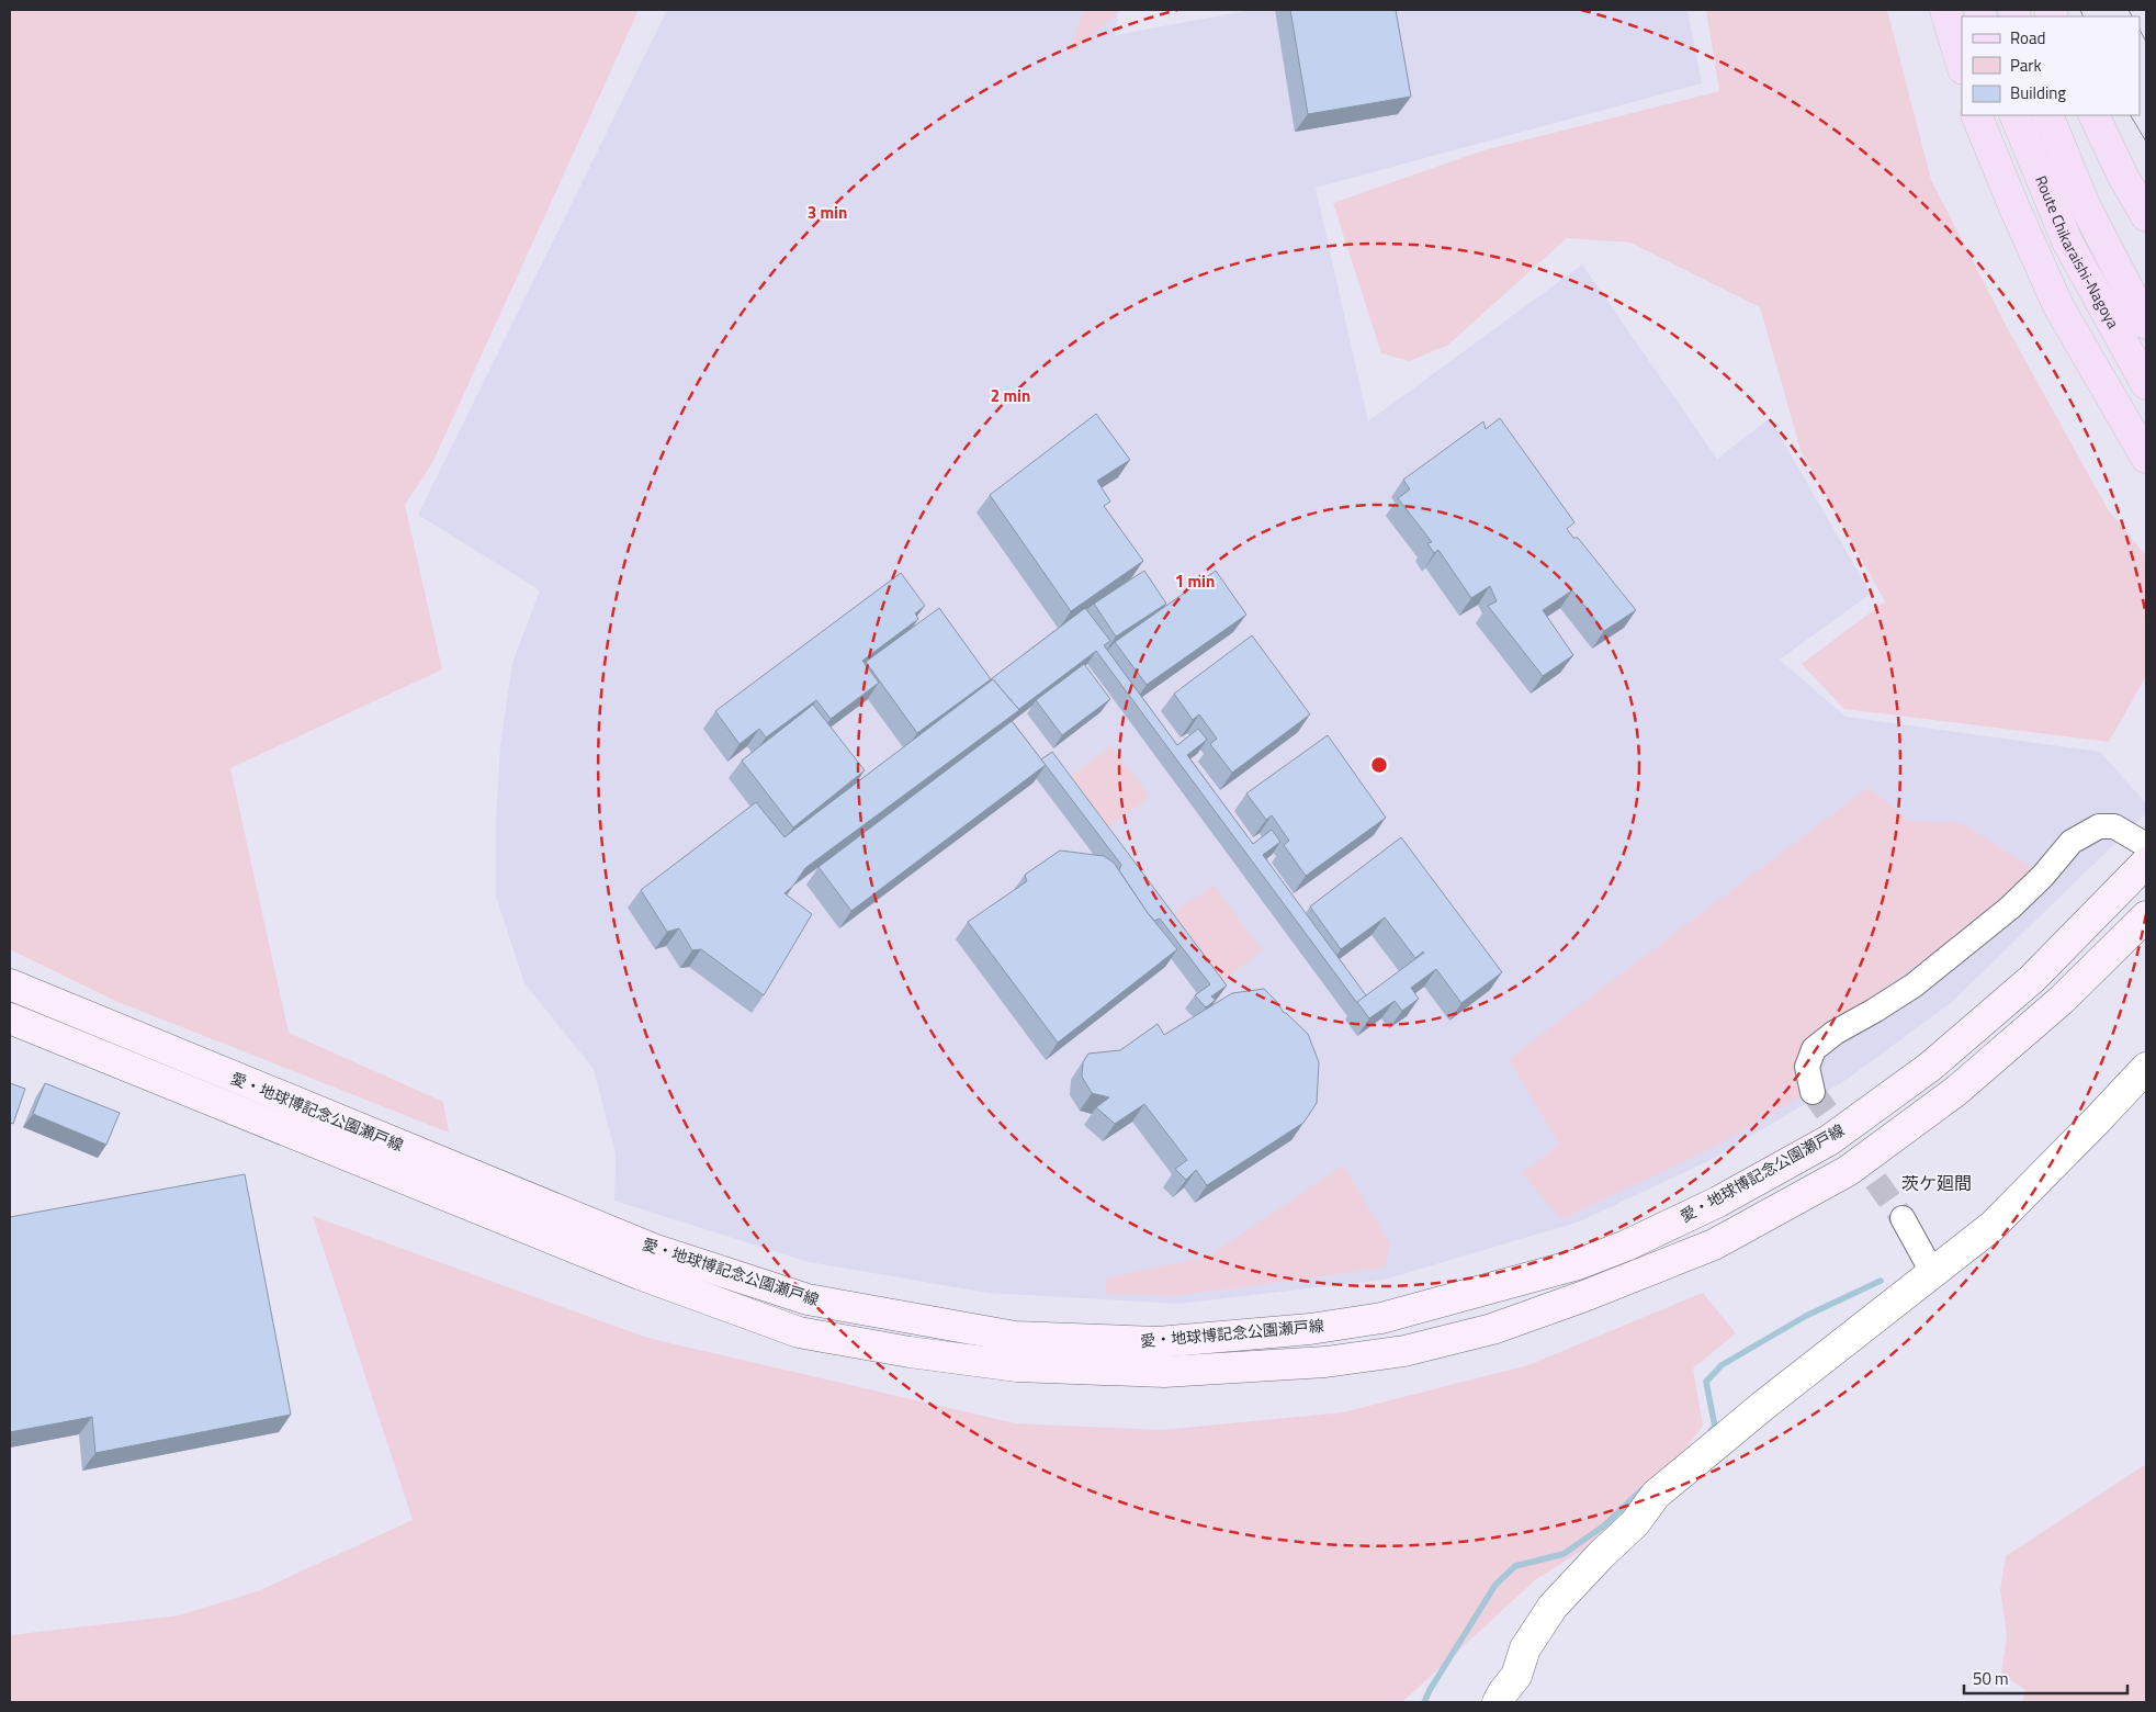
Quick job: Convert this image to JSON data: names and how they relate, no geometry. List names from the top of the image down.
{
  "streets": {
    "main road": ["Route Chikaraishi-Nagoya", "愛・地球博記念公園瀬戸線"]
  },
  "districts": ["茨ケ廻間"],
  "legend": ["Road", "Park", "Building"],
  "scale_bar": "50 m",
  "rings": ["3 min", "2 min", "1 min"]
}
